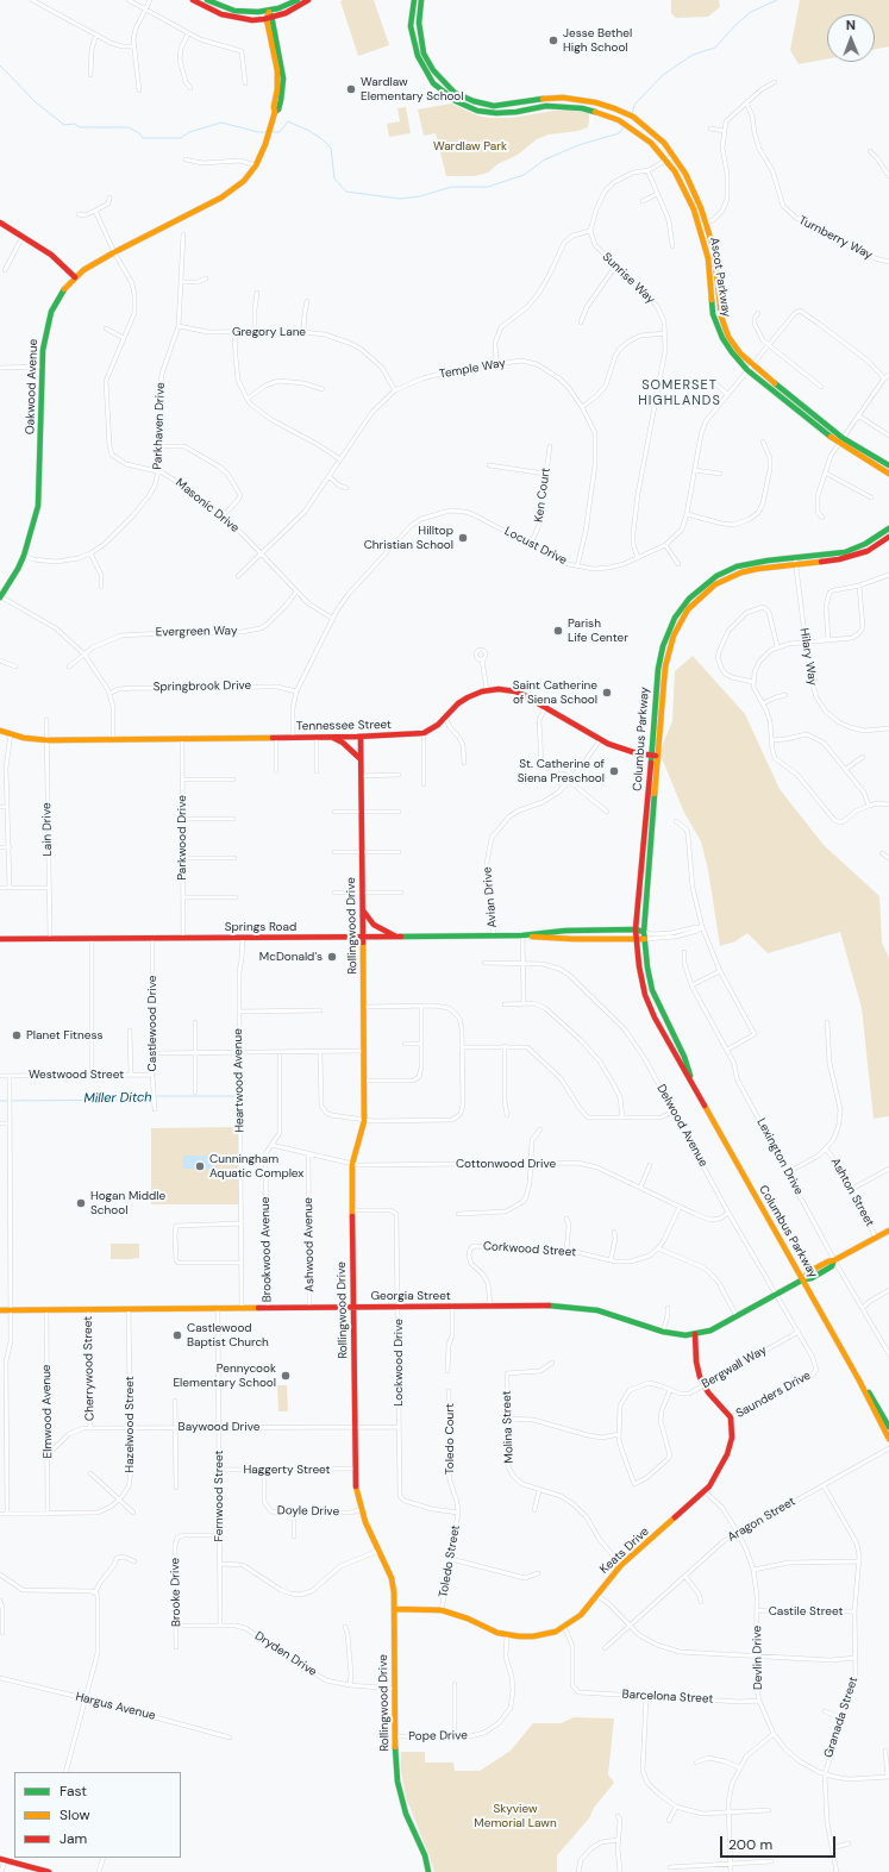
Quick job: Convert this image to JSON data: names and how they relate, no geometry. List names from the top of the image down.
{
  "streets": {
    "main road": [
      "Ascot Parkway",
      "Oakwood Avenue",
      "Tennessee Street",
      "Columbus Parkway",
      "Rollingwood Drive",
      "Springs Road",
      "Georgia Street",
      "Keats Drive"
    ],
    "street": [
      "Turnberry Way",
      "Sunrise Way",
      "Gregory Lane",
      "Temple Way",
      "Parkhaven Drive",
      "Ken Court",
      "Masonic Drive",
      "Locust Drive",
      "Evergreen Way",
      "Hilary Way",
      "Springbrook Drive",
      "Lain Drive",
      "Parkwood Drive",
      "Avian Drive",
      "Castlewood Drive",
      "Westwood Street",
      "Heartwood Avenue",
      "Delwood Avenue",
      "Lexington Drive",
      "Cottonwood Drive",
      "Ashton Street",
      "Ashwood Avenue",
      "Brookwood Avenue",
      "Corkwood Street",
      "Lockwood Drive",
      "Bergwall Way",
      "Cherrywood Street",
      "Saunders Drive",
      "Elmwood Avenue",
      "Hazelwood Street",
      "Baywood Drive",
      "Molina Street",
      "Toledo Court",
      "Haggerty Street",
      "Fernwood Street",
      "Doyle Drive",
      "Aragon Street",
      "Toledo Street",
      "Brooke Drive",
      "Castile Street",
      "Dryden Drive",
      "Devlin Drive",
      "Barcelona Street",
      "Hargus Avenue",
      "Granada Street",
      "Pope Drive"
    ]
  },
  "crossings": [
    ["Ascot Parkway", "Locust Drive"],
    ["Sunrise Way", "Locust Drive"],
    ["Gregory Lane", "Temple Way"],
    ["Gregory Lane", "Parkhaven Drive"],
    ["Temple Way", "Masonic Drive"],
    ["Temple Way", "Locust Drive"],
    ["Oakwood Avenue", "Parkhaven Drive"],
    ["Oakwood Avenue", "Masonic Drive"],
    ["Parkhaven Drive", "Masonic Drive"],
    ["Ken Court", "Locust Drive"],
    ["Masonic Drive", "Locust Drive"],
    ["Masonic Drive", "Evergreen Way"],
    ["Locust Drive", "Springbrook Drive"],
    ["Locust Drive", "Tennessee Street"],
    ["Hilary Way", "Columbus Parkway"],
    ["Tennessee Street", "Lain Drive"],
    ["Tennessee Street", "Parkwood Drive"],
    ["Tennessee Street", "Rollingwood Drive"],
    ["Columbus Parkway", "Springs Road"],
    ["Columbus Parkway", "Georgia Street"],
    ["Lain Drive", "Springs Road"],
    ["Parkwood Drive", "Springs Road"],
    ["Avian Drive", "Springs Road"],
    ["Rollingwood Drive", "Springs Road"],
    ["Rollingwood Drive", "Cottonwood Drive"],
    ["Rollingwood Drive", "Georgia Street"],
    ["Rollingwood Drive", "Lockwood Drive"],
    ["Rollingwood Drive", "Baywood Drive"],
    ["Rollingwood Drive", "Haggerty Street"],
    ["Rollingwood Drive", "Doyle Drive"],
    ["Rollingwood Drive", "Keats Drive"],
    ["Rollingwood Drive", "Dryden Drive"],
    ["Rollingwood Drive", "Pope Drive"],
    ["Springs Road", "Castlewood Drive"],
    ["Springs Road", "Heartwood Avenue"],
    ["Castlewood Drive", "Westwood Street"],
    ["Heartwood Avenue", "Georgia Street"],
    ["Delwood Avenue", "Cottonwood Drive"],
    ["Delwood Avenue", "Georgia Street"],
    ["Delwood Avenue", "Bergwall Way"],
    ["Delwood Avenue", "Saunders Drive"],
    ["Lexington Drive", "Georgia Street"],
    ["Cottonwood Drive", "Ashwood Avenue"],
    ["Cottonwood Drive", "Brookwood Avenue"],
    ["Cottonwood Drive", "Corkwood Street"],
    ["Ashton Street", "Georgia Street"],
    ["Ashwood Avenue", "Georgia Street"],
    ["Brookwood Avenue", "Georgia Street"],
    ["Corkwood Street", "Georgia Street"],
    ["Georgia Street", "Lockwood Drive"],
    ["Georgia Street", "Cherrywood Street"],
    ["Georgia Street", "Elmwood Avenue"],
    ["Georgia Street", "Hazelwood Street"],
    ["Georgia Street", "Fernwood Street"],
    ["Lockwood Drive", "Baywood Drive"],
    ["Lockwood Drive", "Toledo Court"],
    ["Lockwood Drive", "Toledo Street"],
    ["Cherrywood Street", "Elmwood Avenue"],
    ["Cherrywood Street", "Hazelwood Street"],
    ["Cherrywood Street", "Baywood Drive"],
    ["Saunders Drive", "Keats Drive"],
    ["Elmwood Avenue", "Hazelwood Street"],
    ["Elmwood Avenue", "Baywood Drive"],
    ["Hazelwood Street", "Baywood Drive"],
    ["Baywood Drive", "Fernwood Street"],
    ["Molina Street", "Keats Drive"],
    ["Toledo Court", "Toledo Street"],
    ["Haggerty Street", "Fernwood Street"],
    ["Haggerty Street", "Doyle Drive"],
    ["Fernwood Street", "Brooke Drive"],
    ["Fernwood Street", "Dryden Drive"],
    ["Aragon Street", "Devlin Drive"],
    ["Aragon Street", "Granada Street"],
    ["Keats Drive", "Toledo Street"],
    ["Keats Drive", "Devlin Drive"],
    ["Keats Drive", "Barcelona Street"],
    ["Keats Drive", "Pope Drive"],
    ["Brooke Drive", "Dryden Drive"],
    ["Castile Street", "Devlin Drive"],
    ["Castile Street", "Granada Street"],
    ["Devlin Drive", "Barcelona Street"],
    ["Devlin Drive", "Granada Street"]
  ],
  "districts": ["SOMERSET HIGHLANDS"],
  "water": ["Miller Ditch"],
  "parks": ["Wardlaw Park", "Skyview Memorial Lawn"],
  "places": [
    "Jesse Bethel High School",
    "Wardlaw Elementary School",
    "Hilltop Christian School",
    "Parish Life Center",
    "Saint Catherine of Siena School",
    "St. Catherine of Siena Preschool",
    "McDonald's",
    "Planet Fitness",
    "Cunningham Aquatic Complex",
    "Hogan Middle School",
    "Castlewood Baptist Church",
    "Pennycook Elementary School"
  ],
  "legend": ["Fast", "Slow", "Jam"],
  "scale_bar": "200 m",
  "north": "top"
}
